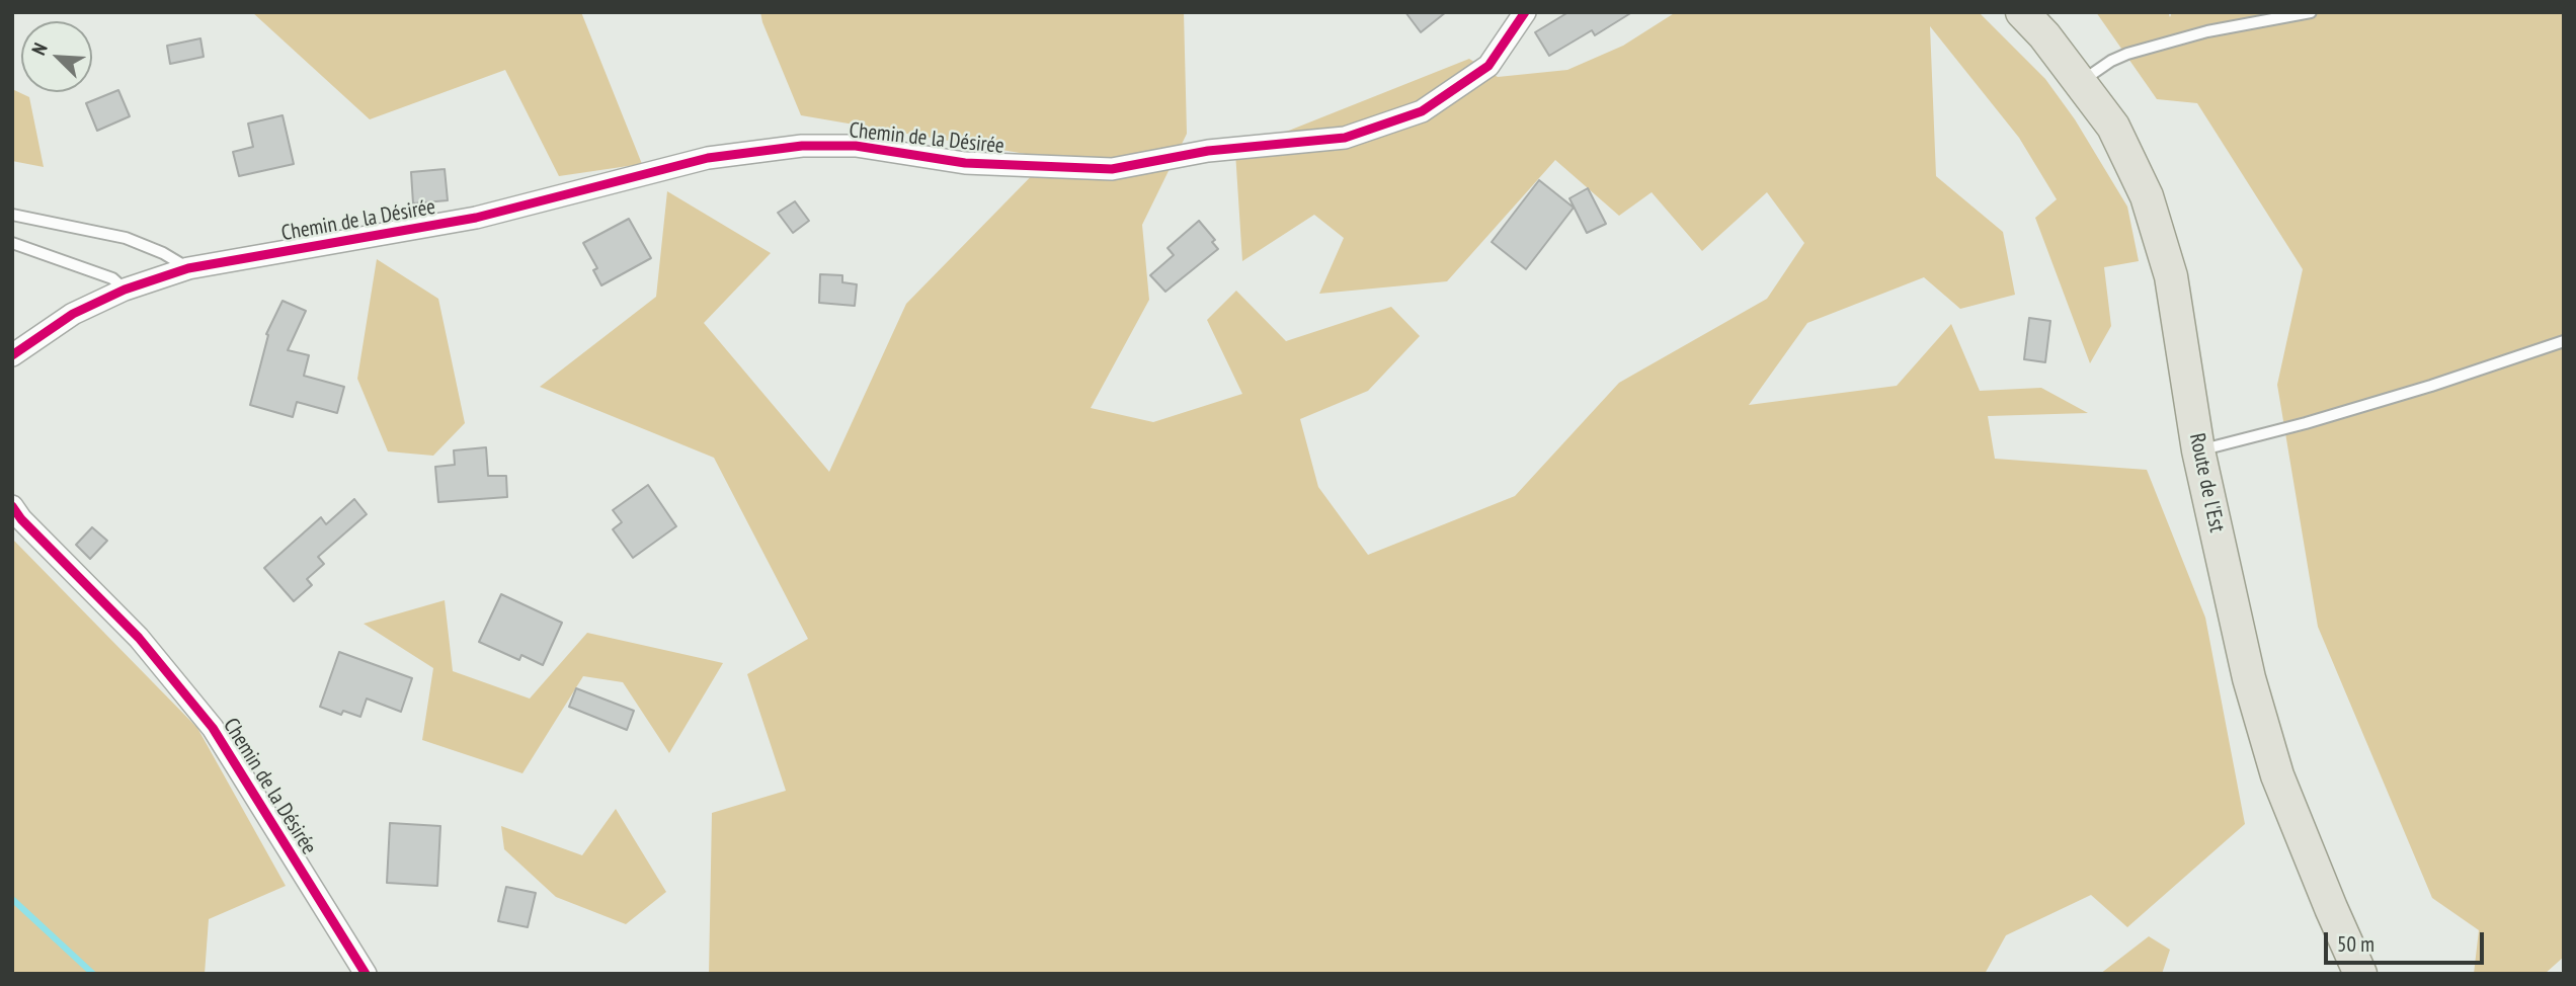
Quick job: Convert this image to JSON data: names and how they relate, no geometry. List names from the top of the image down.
{
  "streets": {
    "main road": ["Route de l'Est"],
    "street": ["Chemin de la Désirée"]
  },
  "scale_bar": "50 m",
  "north": "top left"
}
